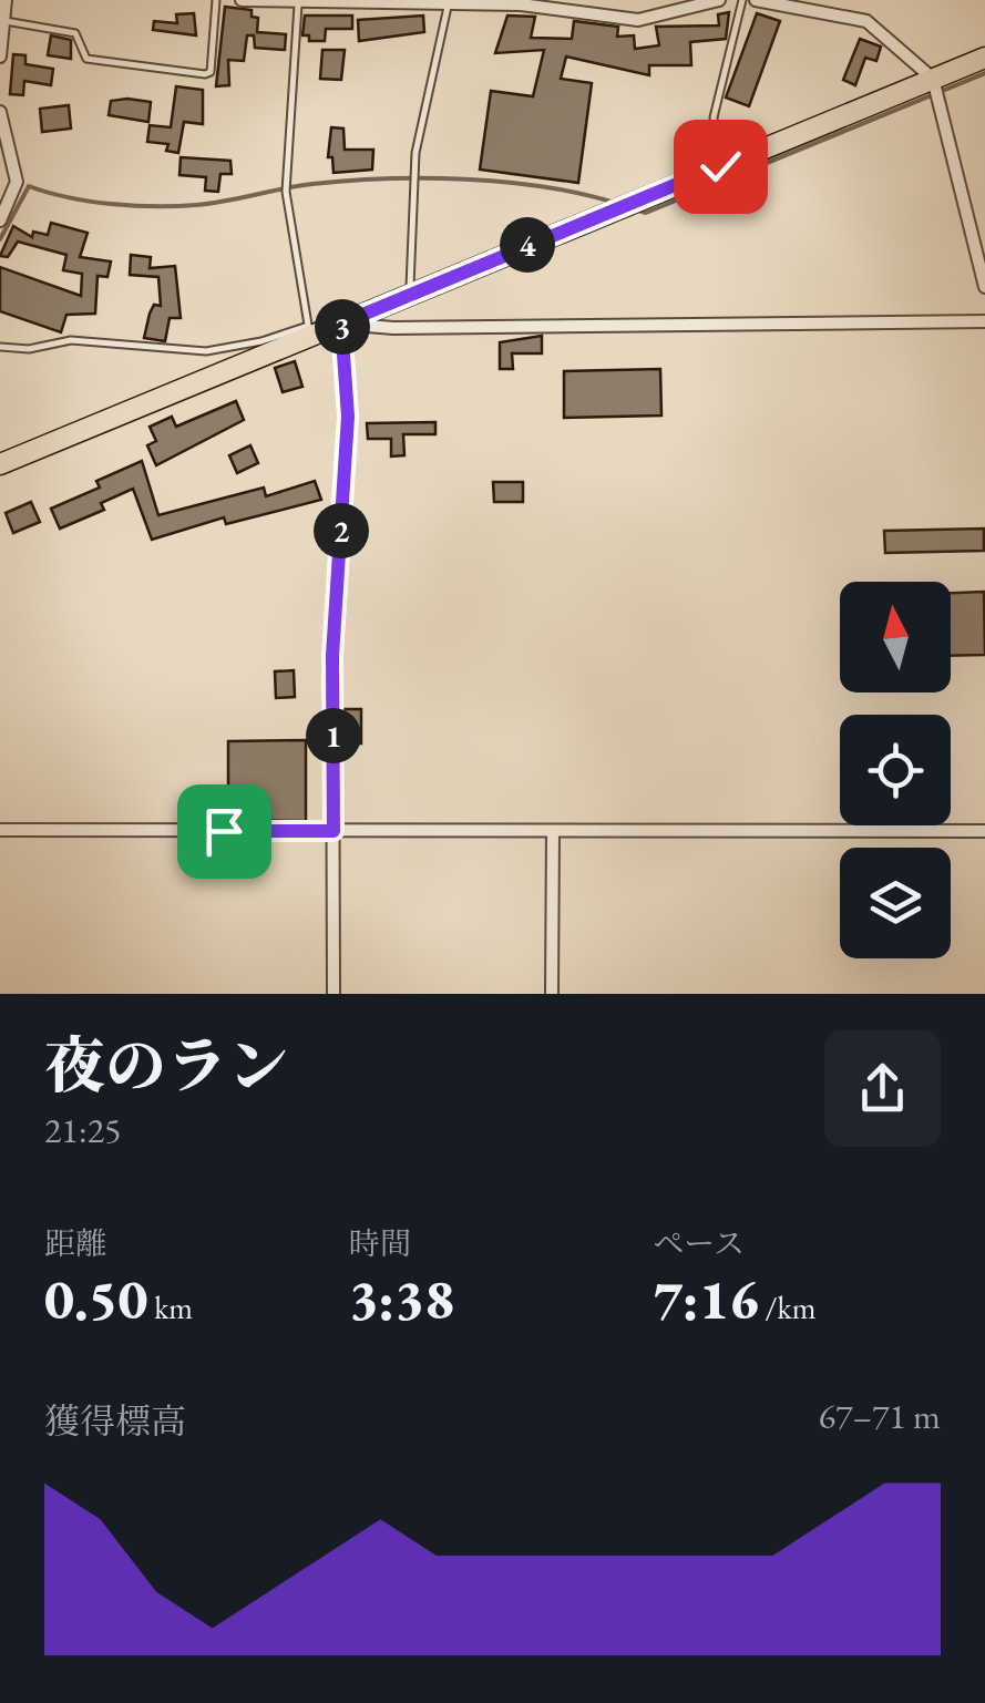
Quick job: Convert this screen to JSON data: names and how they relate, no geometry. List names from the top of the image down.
{
  "north": "top",
  "page": {
    "pins": [
      "4",
      "3",
      "2",
      "1"
    ],
    "heading": ["夜のラン", "21:25"],
    "stats": [
      ["距離", "0.50 km"],
      ["時間", "3:38"],
      ["ペース", "7:16 /km"]
    ],
    "chart": ["獲得標高", "67–71 m"]
  }
}
